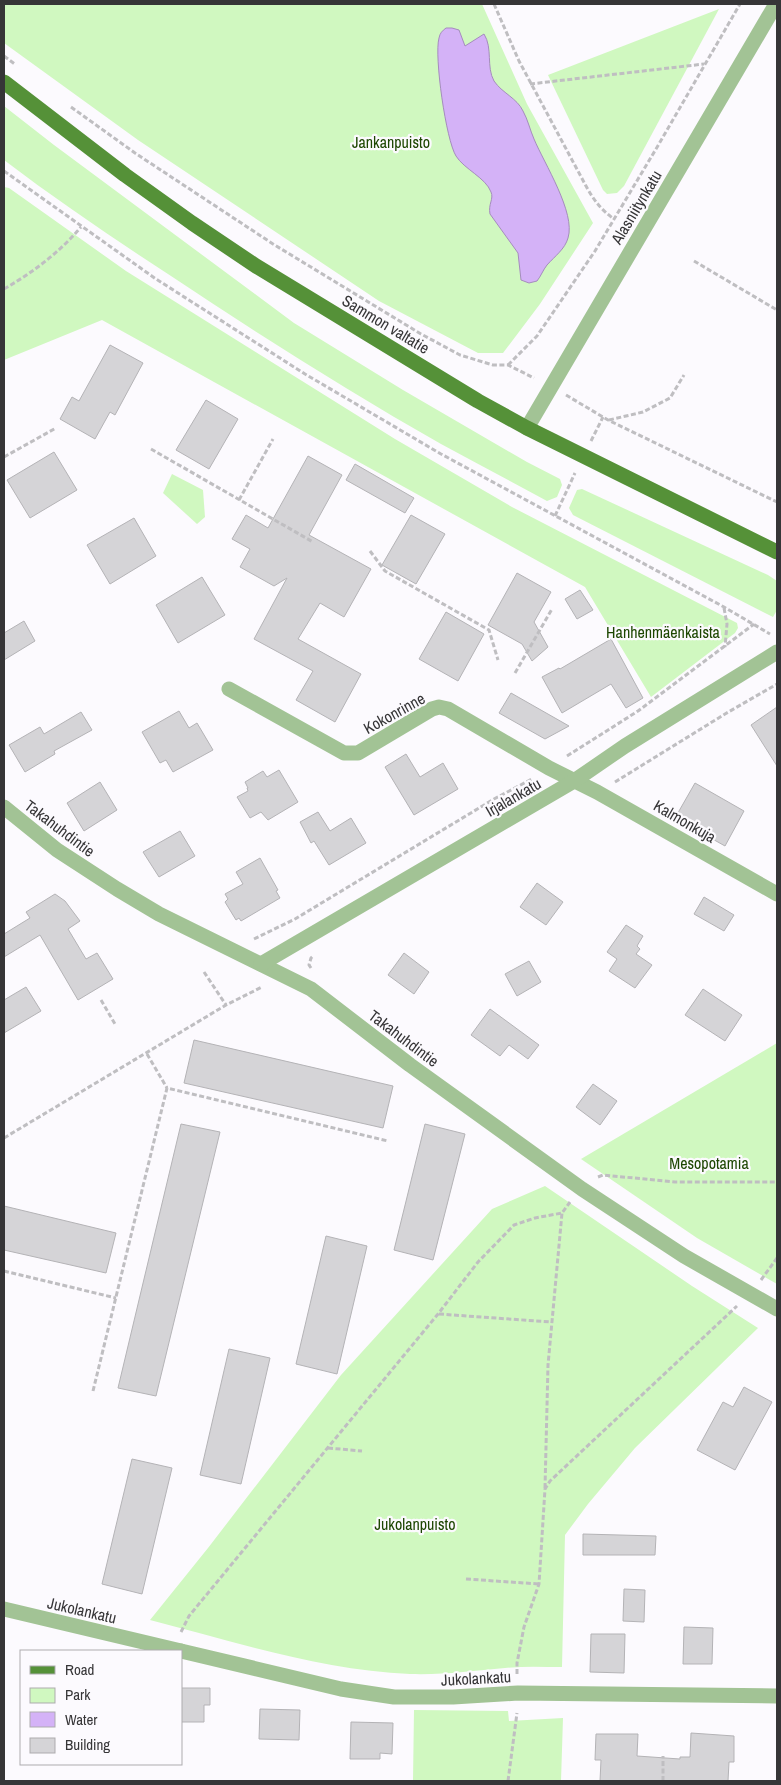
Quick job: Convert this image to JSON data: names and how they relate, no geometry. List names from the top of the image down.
{
  "streets": {
    "main road": ["Sammon valtatie"],
    "street": [
      "Alasniitynkatu",
      "Kokonrinne",
      "Irjalankatu",
      "Kalmonkuja",
      "Takahuhdintie",
      "Jukolankatu"
    ]
  },
  "crossings": [
    ["Alasniitynkatu", "Sammon valtatie"],
    ["Kokonrinne", "Irjalankatu"],
    ["Kokonrinne", "Kalmonkuja"],
    ["Irjalankatu", "Kalmonkuja"],
    ["Irjalankatu", "Takahuhdintie"]
  ],
  "parks": [
    "Jankanpuisto",
    "Hanhenmäenkaista",
    "Mesopotamia",
    "Jukolanpuisto"
  ],
  "legend": [
    "Road",
    "Park",
    "Water",
    "Building"
  ]
}
